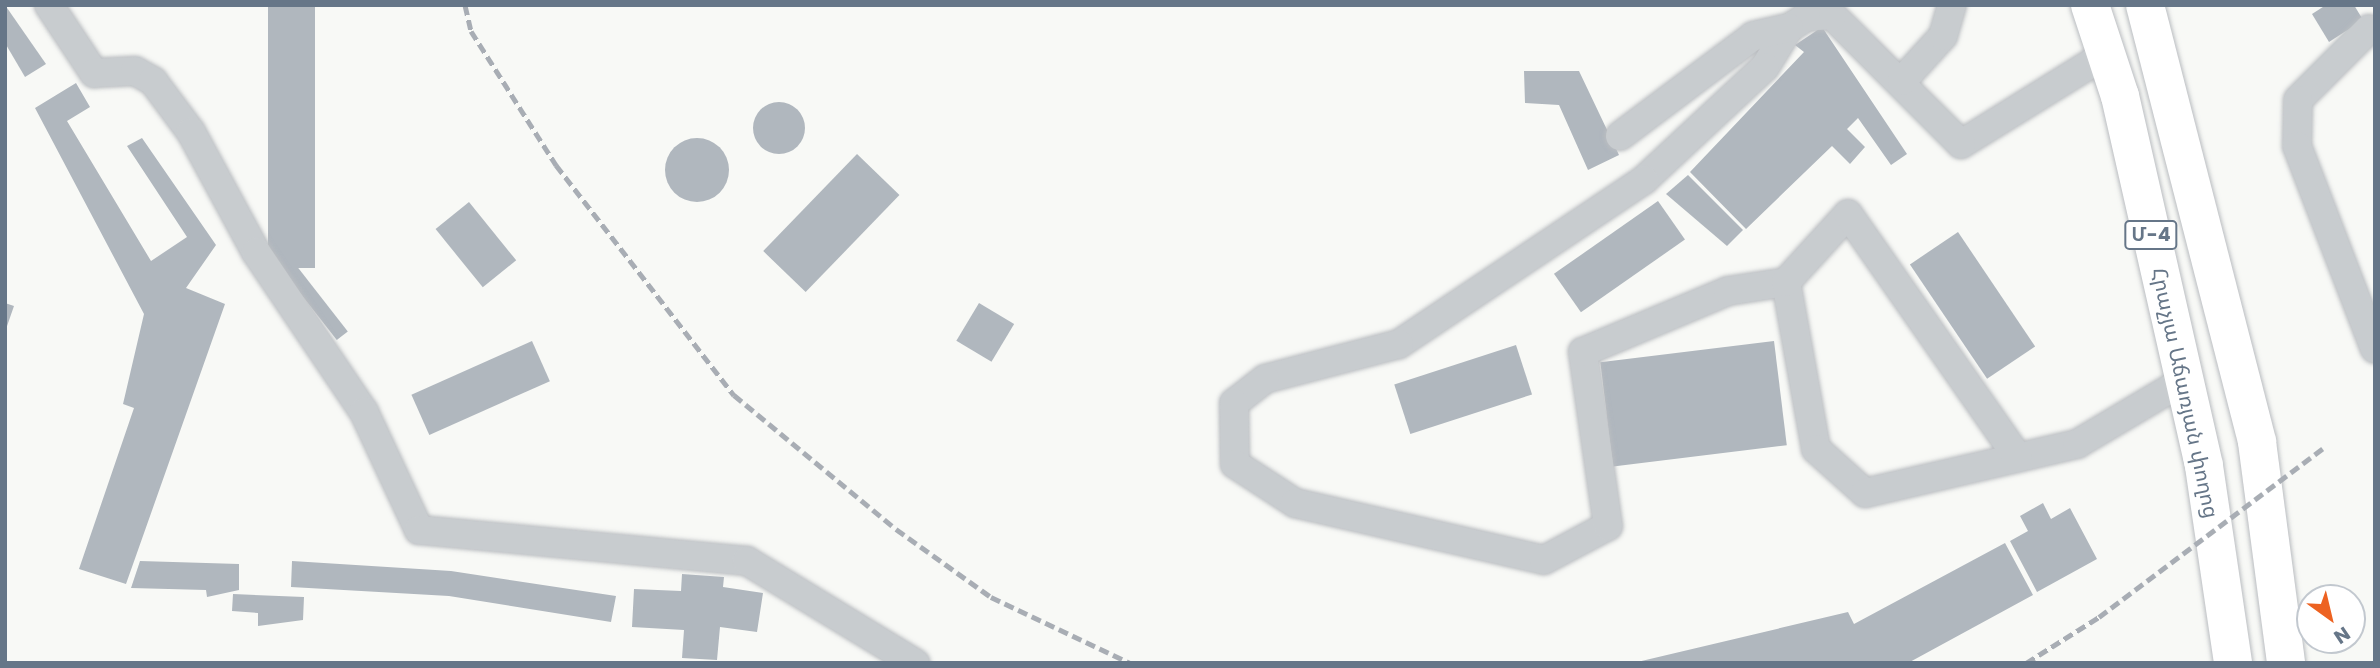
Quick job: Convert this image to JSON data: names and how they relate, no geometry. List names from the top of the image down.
{
  "streets": {
    "highway": ["Մ-4", "Հրաչյա Աճառյան փողոց"]
  },
  "north": "bottom right"
}
